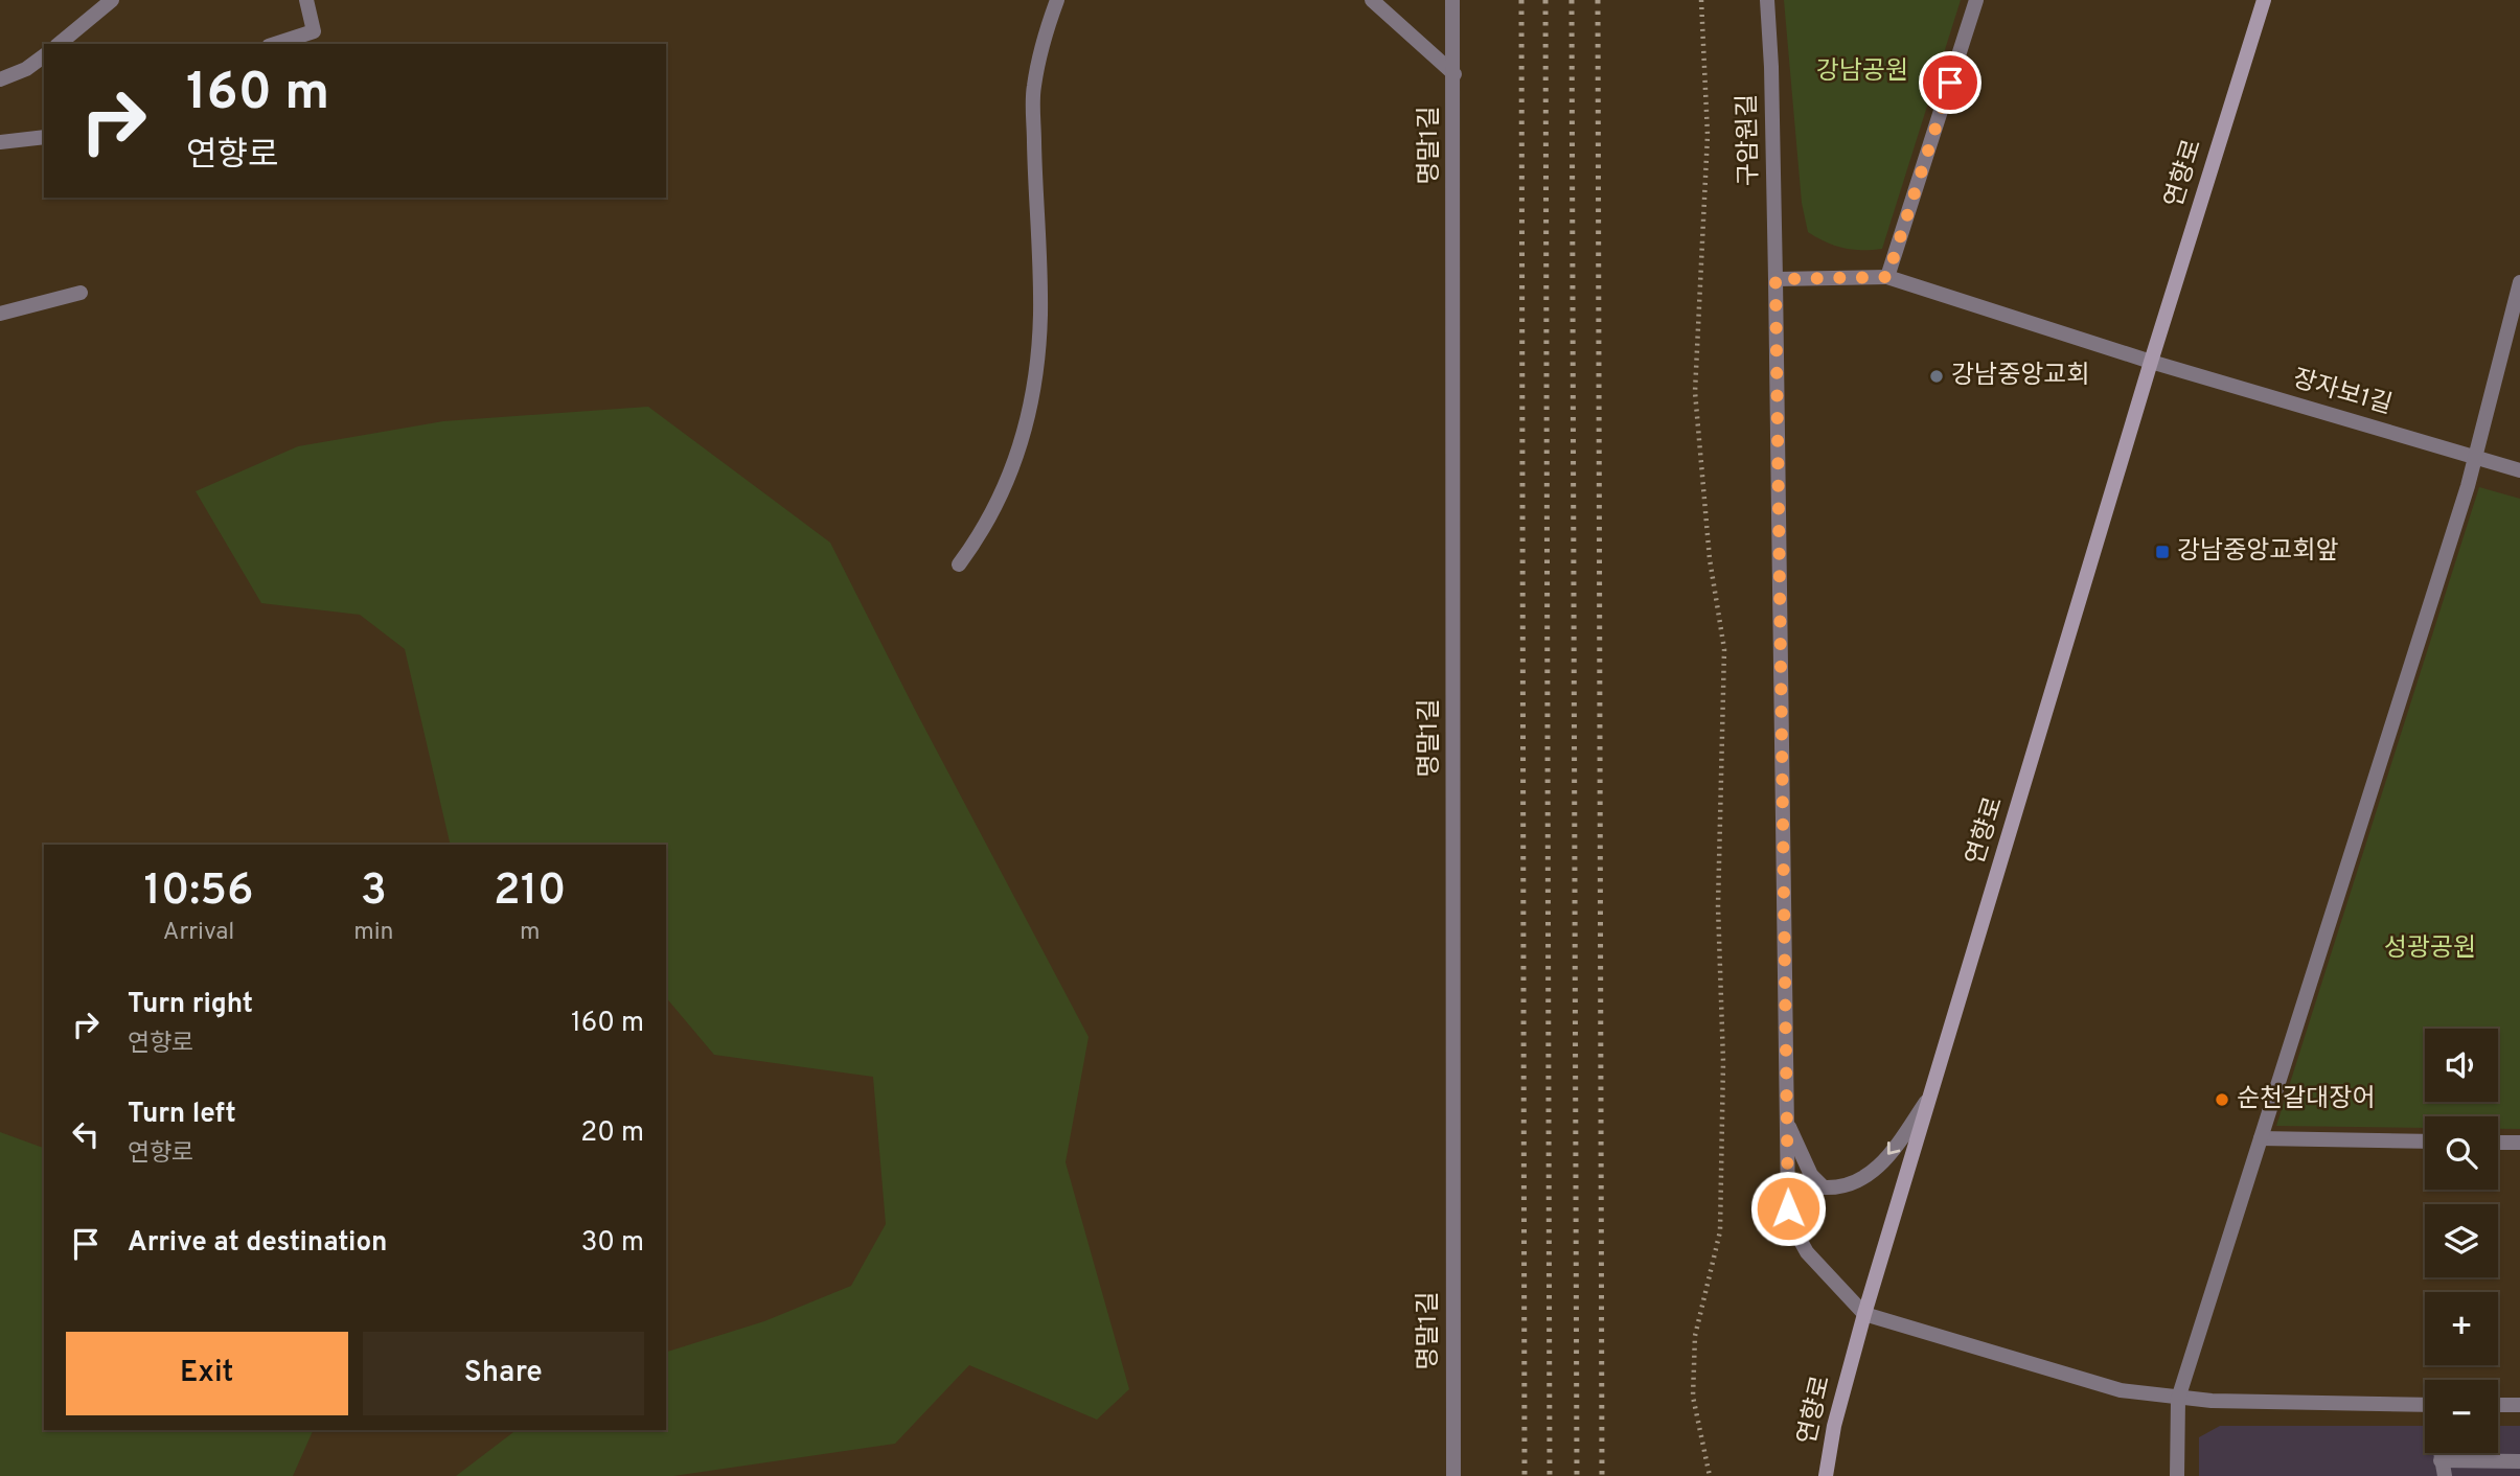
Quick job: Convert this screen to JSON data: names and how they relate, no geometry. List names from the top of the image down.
{
  "streets": {
    "main road": ["연향로"],
    "street": ["구암원길", "명말1길", "장자보1길"]
  },
  "crossings": [
    ["연향로", "장자보1길"]
  ],
  "parks": ["강남공원", "성광공원"],
  "places": {
    "other": ["강남중앙교회", "순천갈대장어"],
    "transit": ["강남중앙교회앞"]
  },
  "page": {
    "turn": ["160 m", "연향로"],
    "eta": [
      "10:56",
      "Arrival",
      "3",
      "min",
      "210",
      "m"
    ],
    "list": [
      {
        "name": "Turn right",
        "note": "연향로",
        "value": "160 m"
      },
      {
        "name": "Turn left",
        "note": "연향로",
        "value": "20 m"
      },
      {
        "name": "Arrive at destination",
        "value": "30 m"
      }
    ],
    "map_buttons": ["+", "−"],
    "buttons": ["Exit", "Share"]
  }
}
